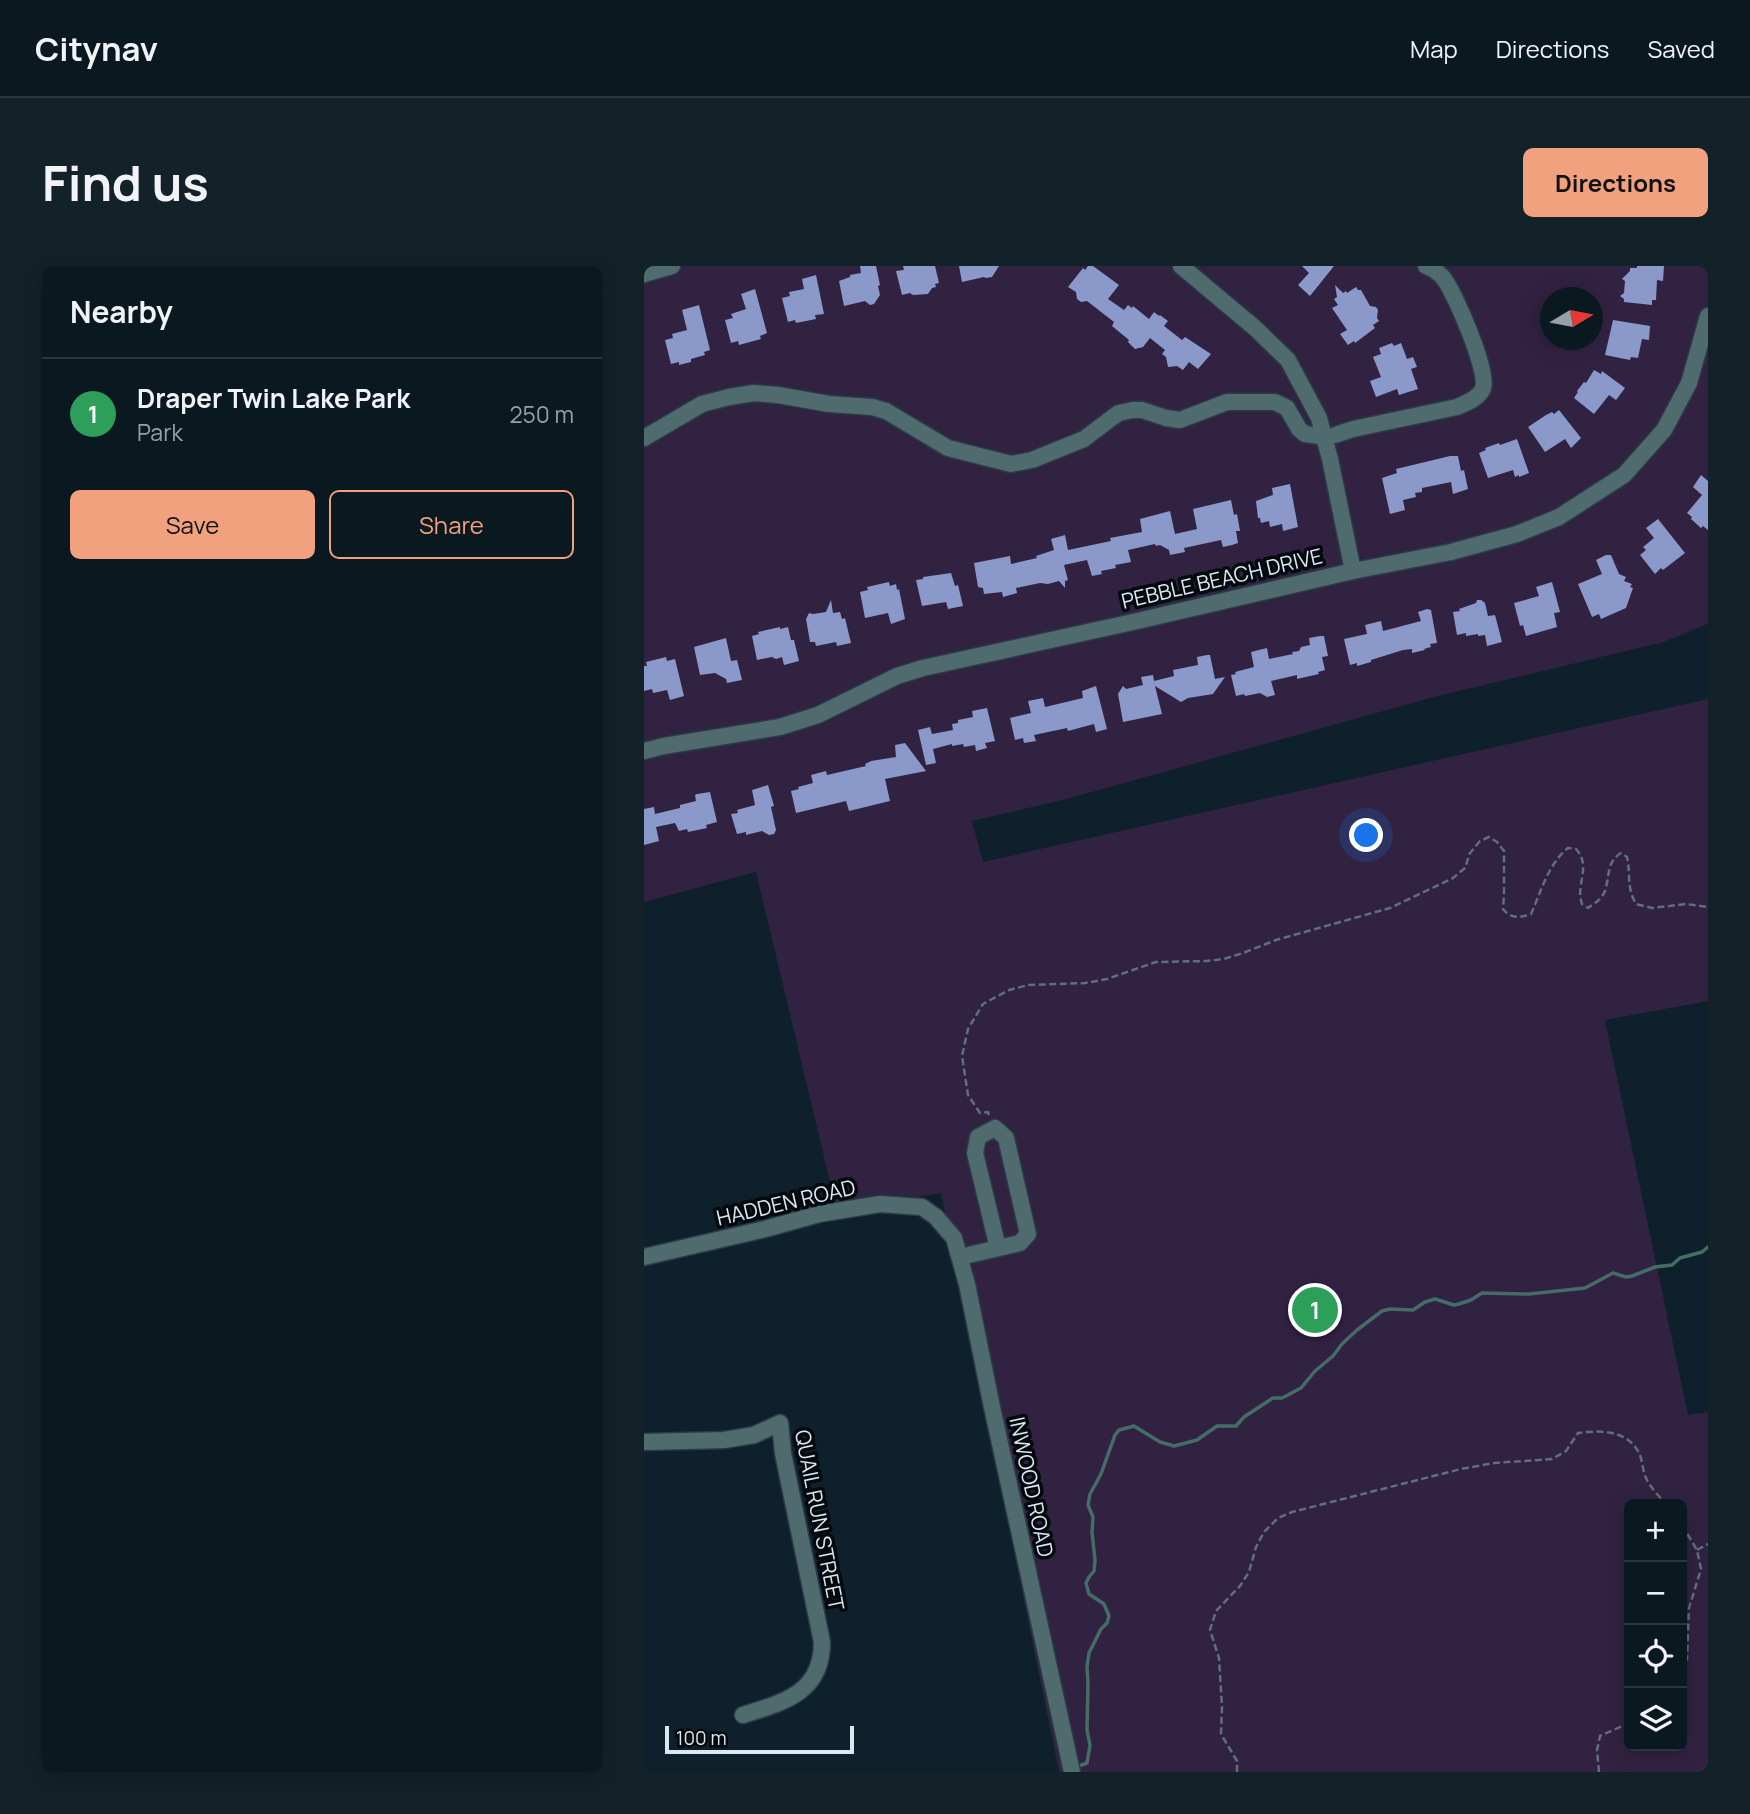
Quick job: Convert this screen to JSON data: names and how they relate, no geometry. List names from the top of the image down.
{
  "streets": {
    "street": [
      "PEBBLE BEACH DRIVE",
      "HADDEN ROAD",
      "INWOOD ROAD",
      "QUAIL RUN STREET"
    ]
  },
  "crossings": [
    ["HADDEN ROAD", "INWOOD ROAD"]
  ],
  "scale_bar": "100 m",
  "north": "right",
  "page": {
    "header": "Citynav",
    "nav": ["Map", "Directions", "Saved"],
    "buttons": [
      "Directions",
      ["Save", "Share"]
    ],
    "title": "Find us",
    "heading": "Nearby",
    "list": [
      {
        "mark": "1",
        "name": "Draper Twin Lake Park",
        "note": "Park",
        "value": "250 m"
      }
    ],
    "pins": "1",
    "map_buttons": ["+", "−"],
    "scale": "100 m"
  }
}
